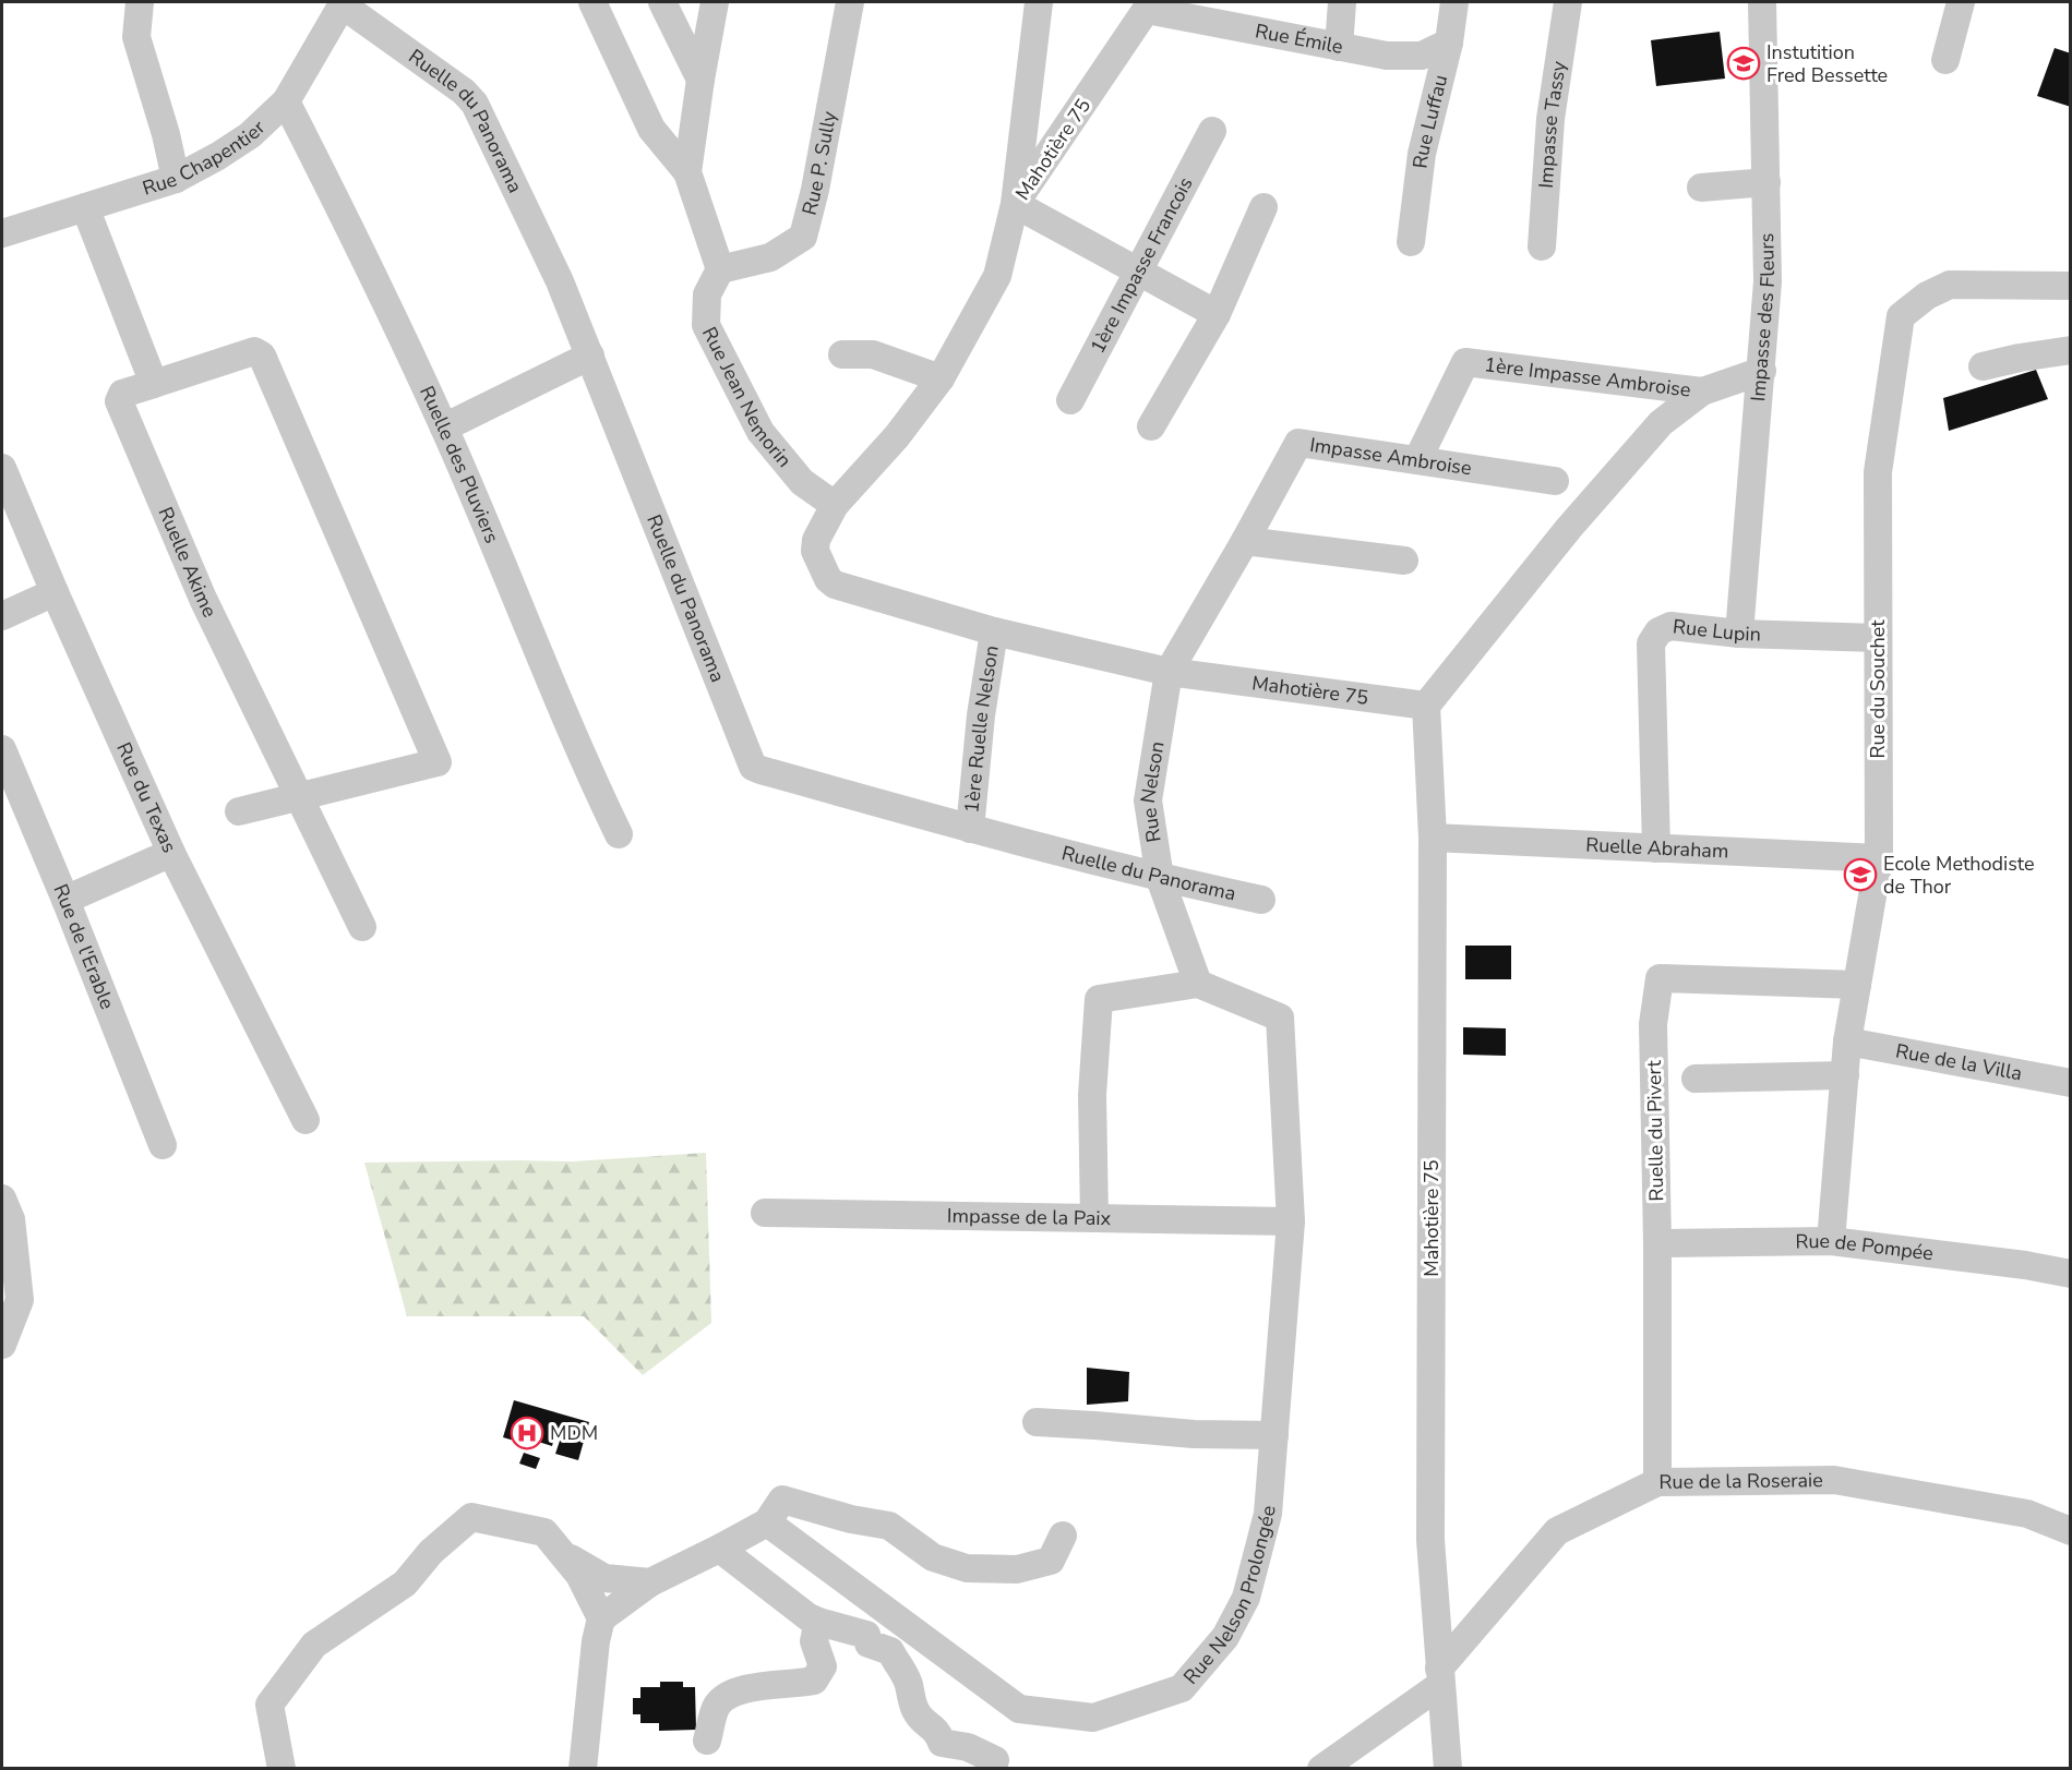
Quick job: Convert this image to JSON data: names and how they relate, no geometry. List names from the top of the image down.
{
  "streets": {
    "street": [
      "Rue Émile",
      "Rue Luffau",
      "Impasse Tassy",
      "Ruelle du Panorama",
      "Mahotière 75",
      "Rue Chapentier",
      "Rue P. Sully",
      "1ère Impasse Francois",
      "Impasse des Fleurs",
      "1ère Impasse Ambroise",
      "Rue Jean Nemorin",
      "Impasse Ambroise",
      "Ruelle des Pluviers",
      "Ruelle Akime",
      "Rue Lupin",
      "Rue du Souchet",
      "1ère Ruelle Nelson",
      "Rue Nelson",
      "Rue du Texas",
      "Ruelle Abraham",
      "Rue de l'Erable",
      "Rue de la Villa",
      "Ruelle du Pivert",
      "Impasse de la Paix",
      "Rue de Pompée",
      "Rue de la Roseraie",
      "Rue Nelson Prolongée"
    ]
  },
  "crossings": [
    ["Rue Émile", "Rue Luffau"],
    ["Rue Émile", "Mahotière 75"],
    ["Ruelle du Panorama", "Rue Chapentier"],
    ["Ruelle du Panorama", "1ère Ruelle Nelson"],
    ["Ruelle du Panorama", "Rue Nelson"],
    ["Mahotière 75", "Rue Jean Nemorin"],
    ["Mahotière 75", "1ère Ruelle Nelson"],
    ["Mahotière 75", "Rue Nelson"],
    ["Mahotière 75", "Ruelle Abraham"],
    ["Mahotière 75", "Rue de la Roseraie"],
    ["Rue Chapentier", "Ruelle des Pluviers"],
    ["Rue P. Sully", "Rue Jean Nemorin"],
    ["Impasse des Fleurs", "Rue Lupin"],
    ["1ère Impasse Ambroise", "Impasse Ambroise"],
    ["Rue Lupin", "Rue du Souchet"],
    ["Rue Lupin", "Ruelle Abraham"],
    ["Rue du Souchet", "Ruelle Abraham"],
    ["Rue du Souchet", "Rue de la Villa"],
    ["Rue du Souchet", "Ruelle du Pivert"],
    ["Rue du Souchet", "Rue de Pompée"],
    ["Rue Nelson", "Rue Nelson Prolongée"],
    ["Ruelle du Pivert", "Rue de Pompée"],
    ["Ruelle du Pivert", "Rue de la Roseraie"],
    ["Impasse de la Paix", "Rue Nelson Prolongée"]
  ],
  "places": {
    "school or university": ["Instutition Fred Bessette", "Ecole Methodiste de Thor"],
    "hospital": ["MDM"]
  }
}
